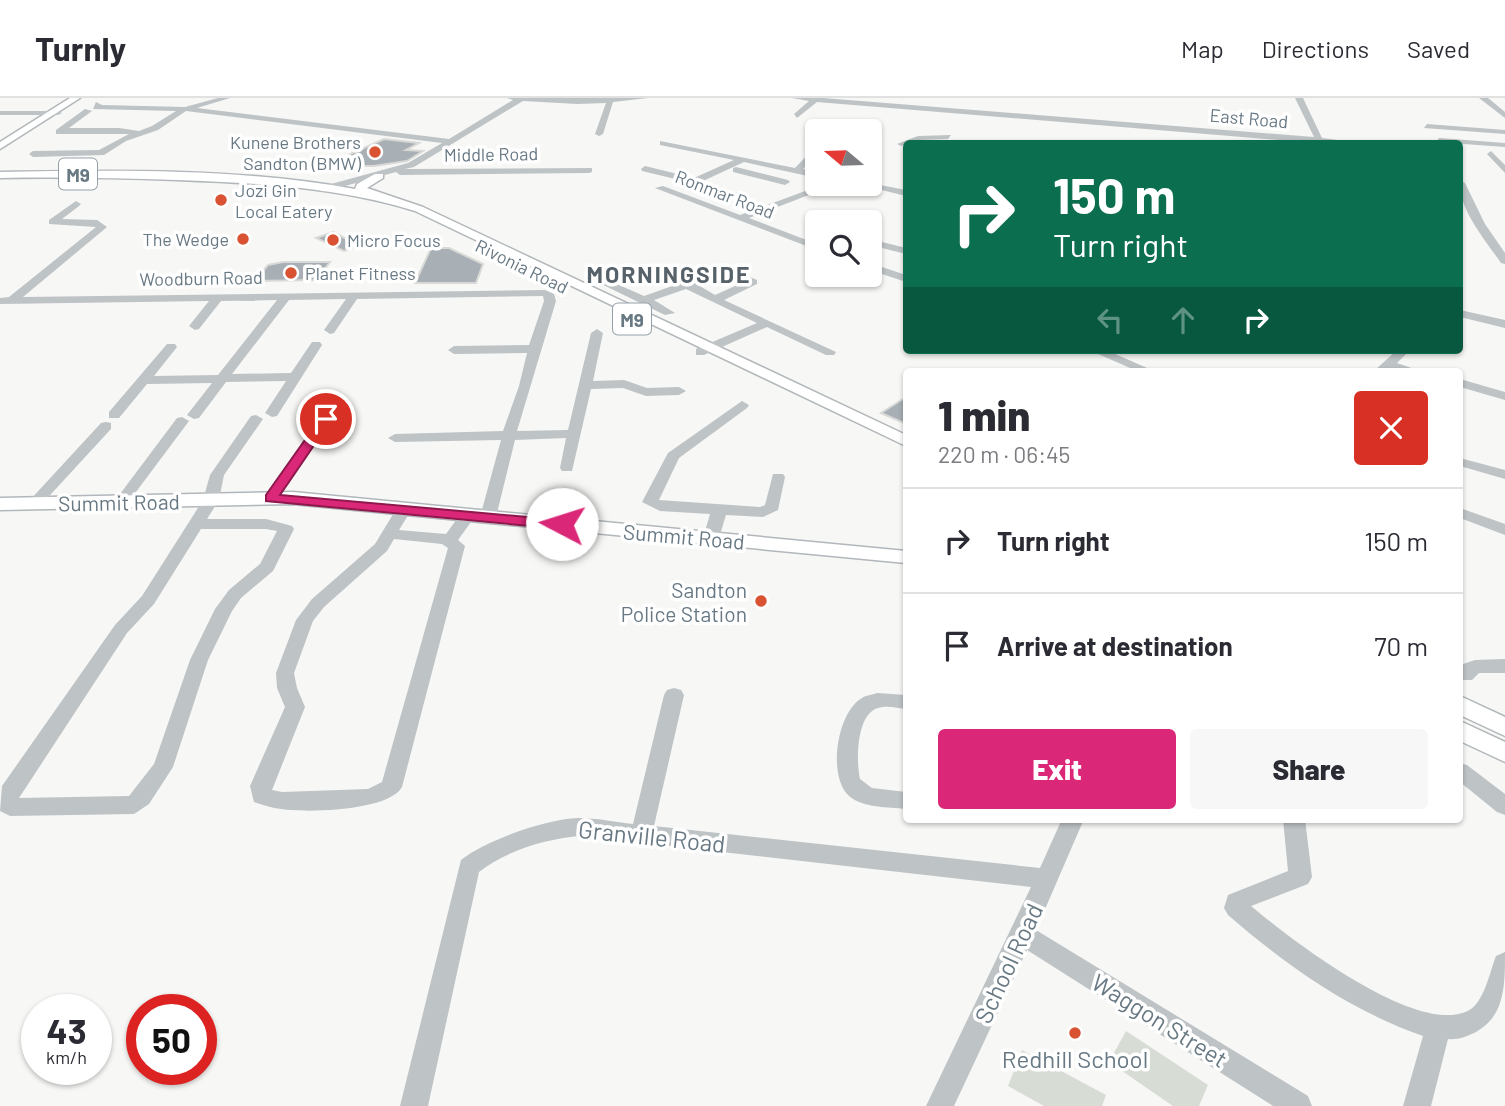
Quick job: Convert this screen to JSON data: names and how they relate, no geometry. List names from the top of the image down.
{
  "streets": {
    "main road": ["M9", "Rivonia Road", "Summit Road"],
    "street": [
      "East Road",
      "Middle Road",
      "Ronmar Road",
      "Woodburn Road",
      "Granville Road",
      "School Road",
      "Waggon Street"
    ]
  },
  "crossings": [
    ["Woodburn Road", "Summit Road"],
    ["Granville Road", "School Road"],
    ["School Road", "Waggon Street"]
  ],
  "districts": ["MORNINGSIDE"],
  "places": [
    "Kunene Brothers Sandton (BMW)",
    "Jozi Gin Local Eatery",
    "The Wedge",
    "Micro Focus",
    "Planet Fitness",
    "Sandton Police Station",
    "Redhill School"
  ],
  "north": "left",
  "page": {
    "header": "Turnly",
    "nav": ["Map", "Directions", "Saved"],
    "turn": ["150 m", "Turn right"],
    "heading": ["1 min", "220 m · 06:45"],
    "list": [
      {
        "name": "Turn right",
        "value": "150 m"
      },
      {
        "name": "Arrive at destination",
        "value": "70 m"
      }
    ],
    "buttons": ["Exit", "Share"],
    "speed": "43 km/h",
    "limit": "50"
  }
}
